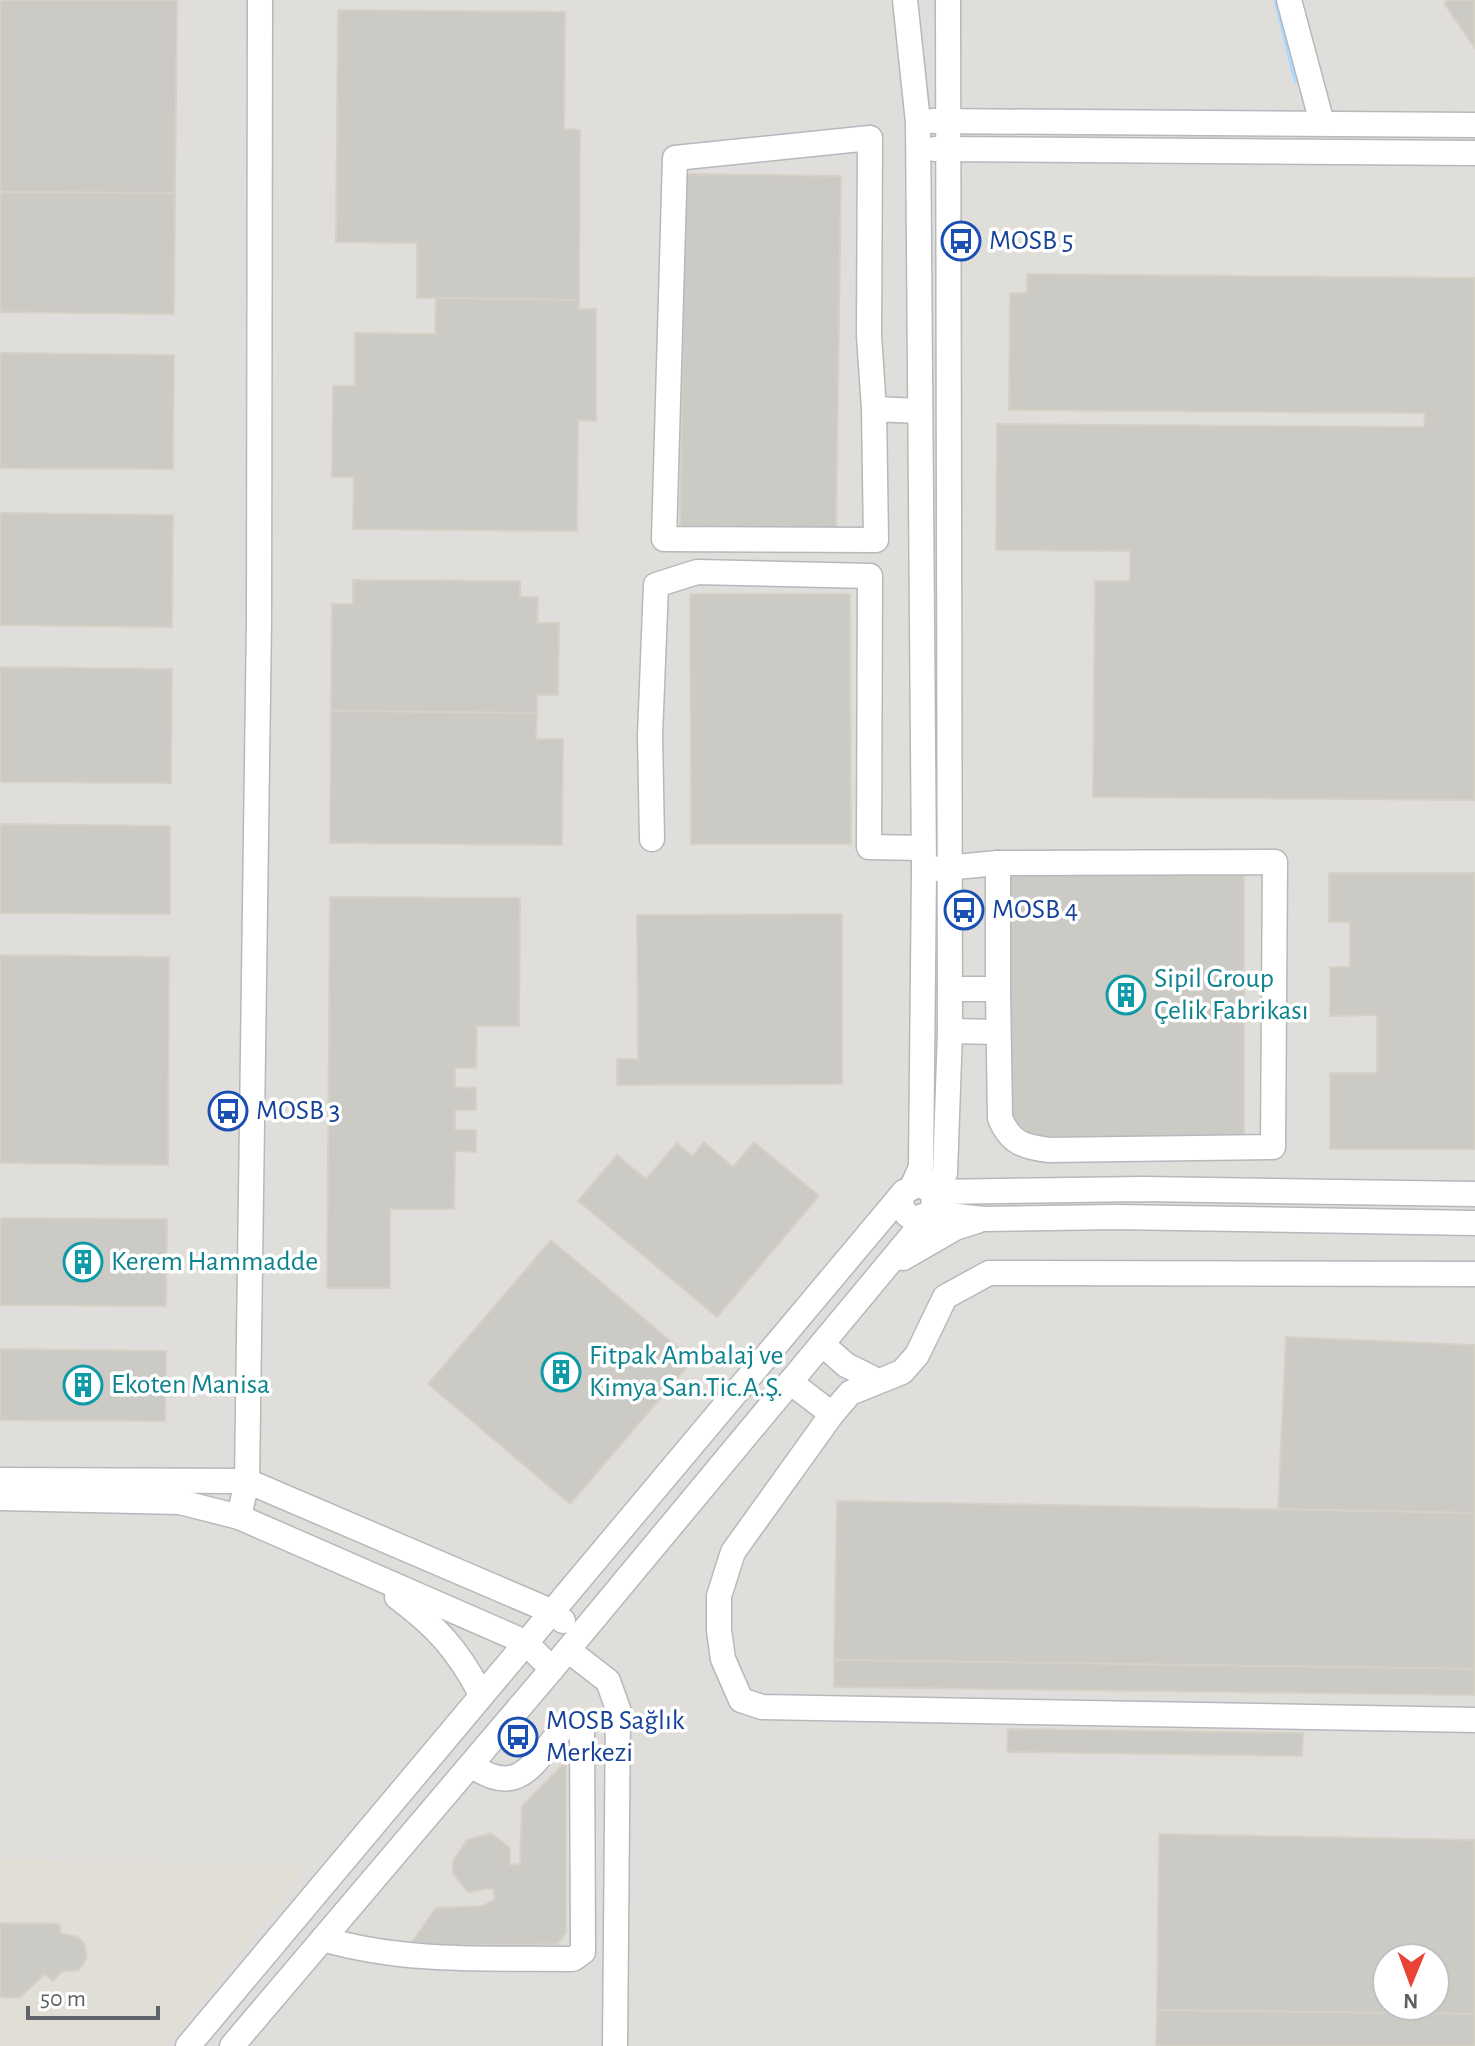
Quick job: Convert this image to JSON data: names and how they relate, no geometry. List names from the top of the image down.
{
  "places": {
    "bus stop": [
      "MOSB 5",
      "MOSB 4",
      "MOSB 3",
      "MOSB Sağlık Merkezi"
    ],
    "building": [
      "Sipil Group Çelik Fabrikası",
      "Kerem Hammadde",
      "Fitpak Ambalaj ve Kimya San.Tic.A.Ş.",
      "Ekoten Manisa"
    ]
  },
  "scale_bar": "50 m",
  "north": "bottom"
}
